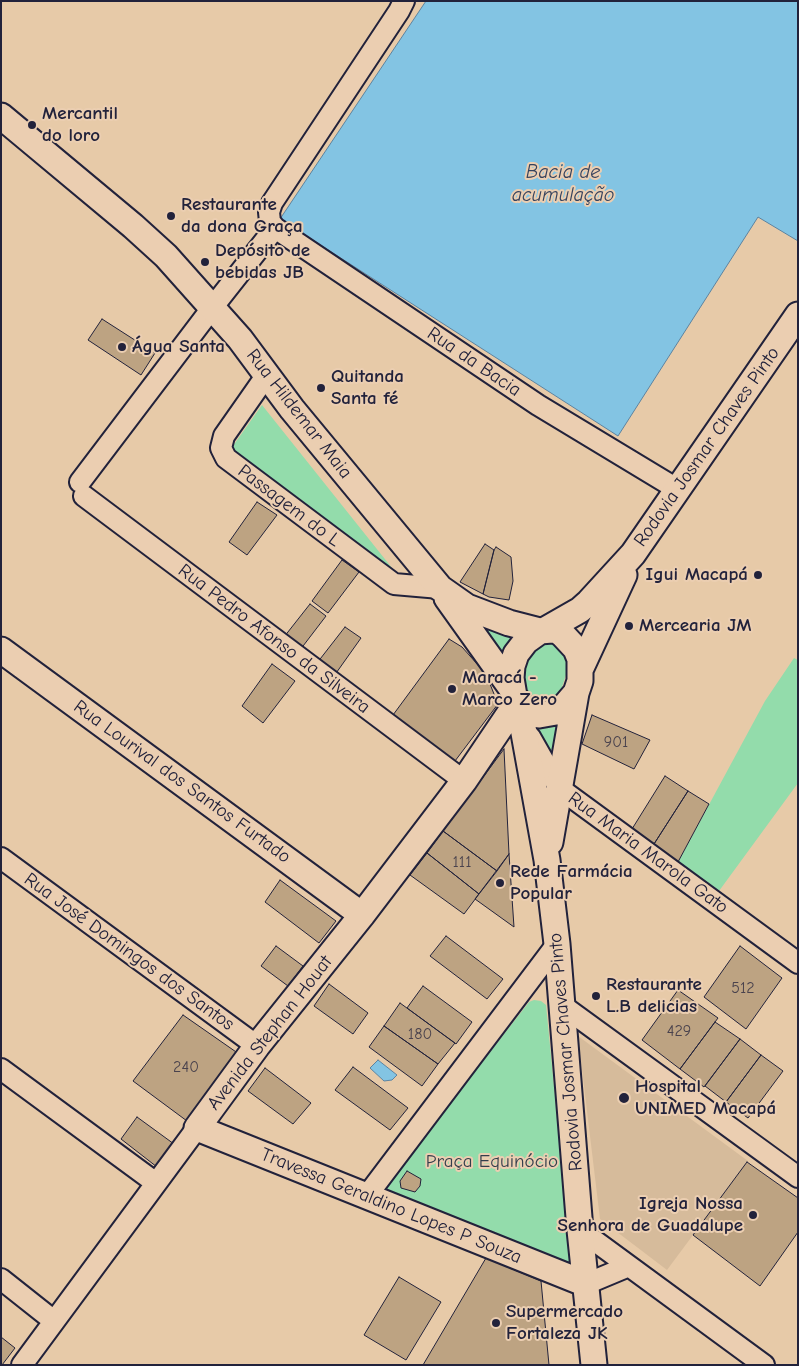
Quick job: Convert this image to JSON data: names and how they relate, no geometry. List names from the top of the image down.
{
  "streets": {
    "main road": [
      "Rua Hildemar Maia",
      "Rodovia Josmar Chaves Pinto",
      "Rua Lourival dos Santos Furtado",
      "Avenida Stephan Houat",
      "Travessa Geraldino Lopes P Souza"
    ],
    "street": [
      "Rua da Bacia",
      "Passagem do L",
      "Rua Pedro Afonso da Silveira",
      "Rua Maria Marola Gato",
      "Rua José Domingos dos Santos"
    ]
  },
  "crossings": [
    ["Rua da Bacia", "Rodovia Josmar Chaves Pinto"],
    ["Rua Hildemar Maia", "Rodovia Josmar Chaves Pinto"],
    ["Rua Hildemar Maia", "Passagem do L"],
    ["Rua Hildemar Maia", "Rua Pedro Afonso da Silveira"],
    ["Rua Hildemar Maia", "Rua Maria Marola Gato"],
    ["Rua Hildemar Maia", "Avenida Stephan Houat"],
    ["Rodovia Josmar Chaves Pinto", "Rua Maria Marola Gato"],
    ["Rodovia Josmar Chaves Pinto", "Avenida Stephan Houat"],
    ["Rodovia Josmar Chaves Pinto", "Travessa Geraldino Lopes P Souza"],
    ["Rua Pedro Afonso da Silveira", "Avenida Stephan Houat"],
    ["Rua Lourival dos Santos Furtado", "Avenida Stephan Houat"],
    ["Rua Maria Marola Gato", "Avenida Stephan Houat"],
    ["Rua José Domingos dos Santos", "Avenida Stephan Houat"],
    ["Avenida Stephan Houat", "Travessa Geraldino Lopes P Souza"]
  ],
  "water": ["Bacia de acumulação"],
  "parks": ["Praça Equinócio"],
  "places": [
    "Mercantil do loro",
    "Restaurante da dona Graça",
    "Depósito de bebidas JB",
    "Água Santa",
    "Quitanda Santa fé",
    "Igui Macapá",
    "Mercearia JM",
    "Maracá - Marco Zero",
    "Rede Farmácia Popular",
    "Restaurante L.B delicias",
    "Hospital UNIMED Macapá",
    "Igreja Nossa Senhora de Guadalupe",
    "Supermercado Fortaleza JK"
  ],
  "house_numbers": [
    "901",
    "111",
    "512",
    "429",
    "180",
    "240"
  ]
}
